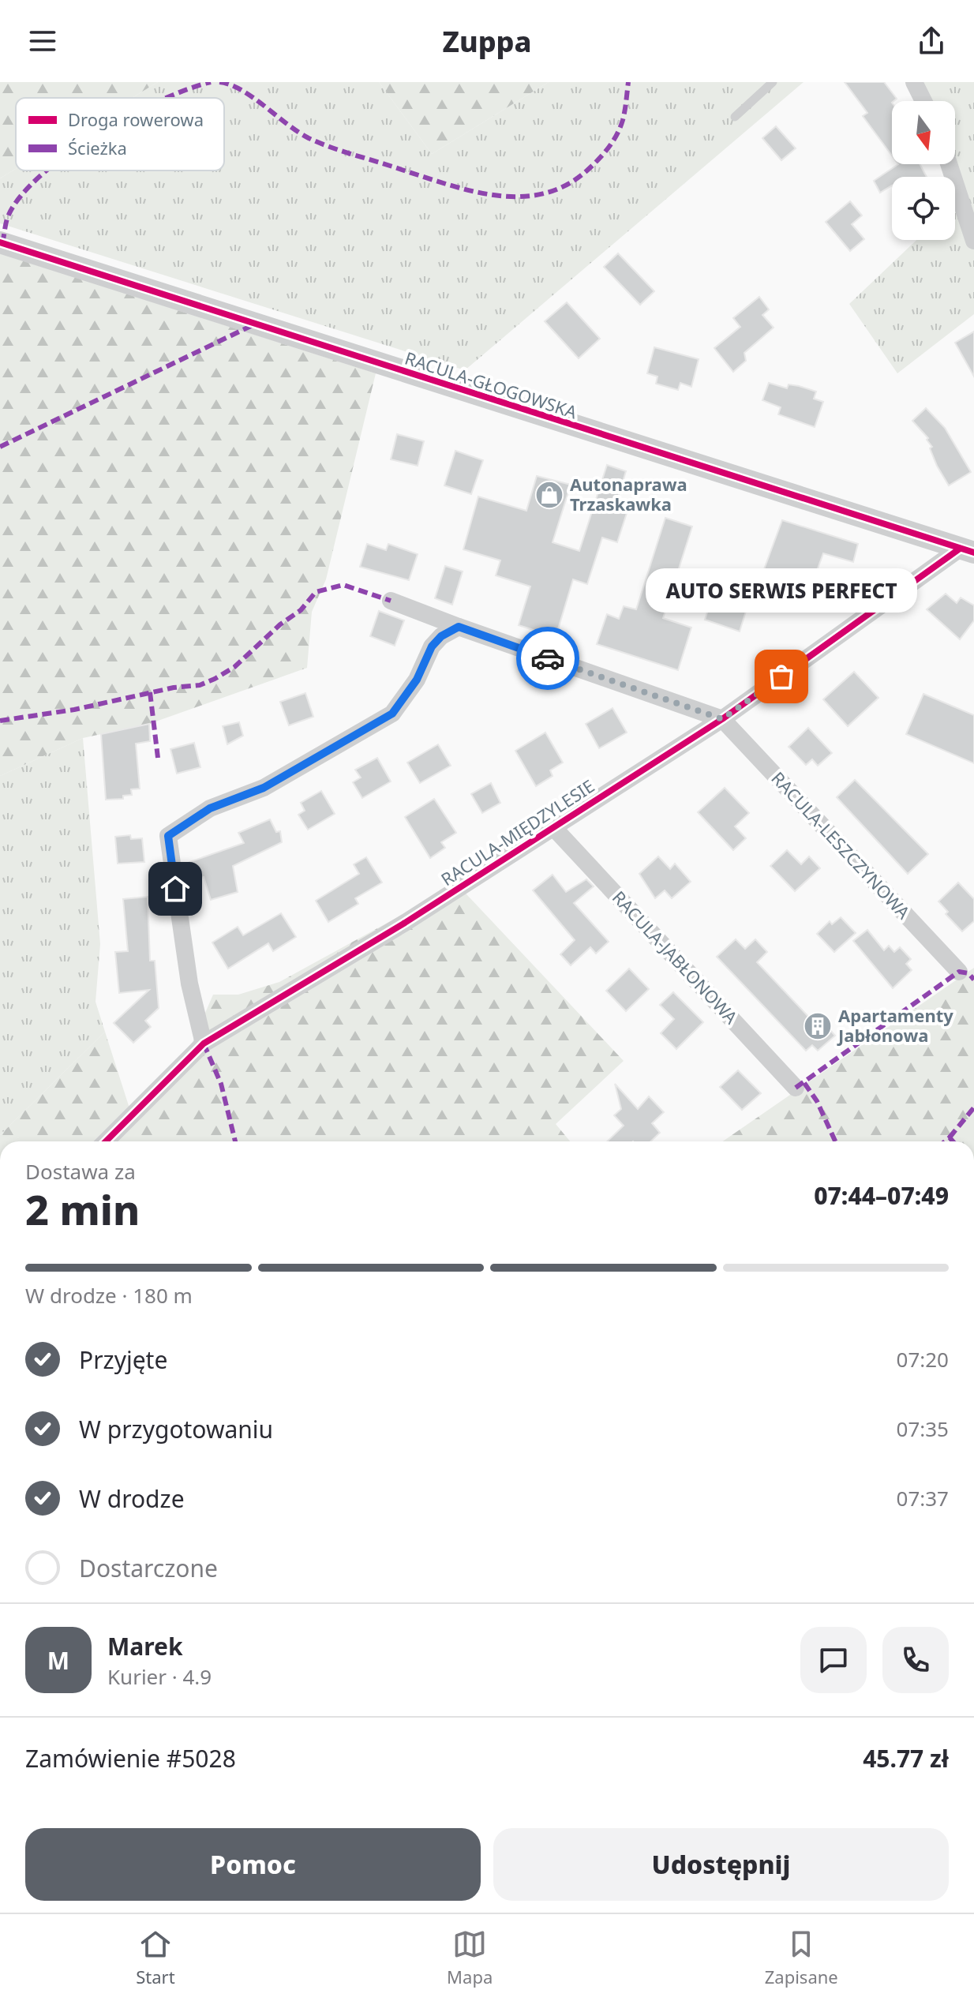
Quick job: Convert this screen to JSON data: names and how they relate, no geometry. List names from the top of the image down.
{
  "streets": {
    "street": [
      "RACULA-GŁOGOWSKA",
      "RACULA-MIĘDZYLESIE",
      "RACULA-LESZCZYNOWA",
      "RACULA-JABŁONOWA"
    ]
  },
  "crossings": [
    ["RACULA-GŁOGOWSKA", "RACULA-MIĘDZYLESIE"],
    ["RACULA-MIĘDZYLESIE", "RACULA-LESZCZYNOWA"],
    ["RACULA-MIĘDZYLESIE", "RACULA-JABŁONOWA"]
  ],
  "places": {
    "shop": ["Autonaprawa Trzaskawka"],
    "other": ["AUTO SERWIS PERFECT"],
    "building": ["Apartamenty Jabłonowa"]
  },
  "legend": ["Droga rowerowa", "Ścieżka"],
  "north": "bottom",
  "page": {
    "header": "Zuppa",
    "bubble": "AUTO SERWIS PERFECT",
    "heading": ["2 min", "Dostawa za", "07:44–07:49"],
    "panel": [
      "Marek",
      "Kurier · 4.9",
      "Zamówienie #5028",
      "45.77 zł"
    ],
    "bar": "W drodze · 180 m",
    "list": [
      ["Przyjęte", "07:20"],
      ["W przygotowaniu", "07:35"],
      ["W drodze", "07:37"],
      "Dostarczone"
    ],
    "round": "M",
    "buttons": ["Pomoc", "Udostępnij"],
    "tabs": ["Start", "Mapa", "Zapisane"]
  }
}
